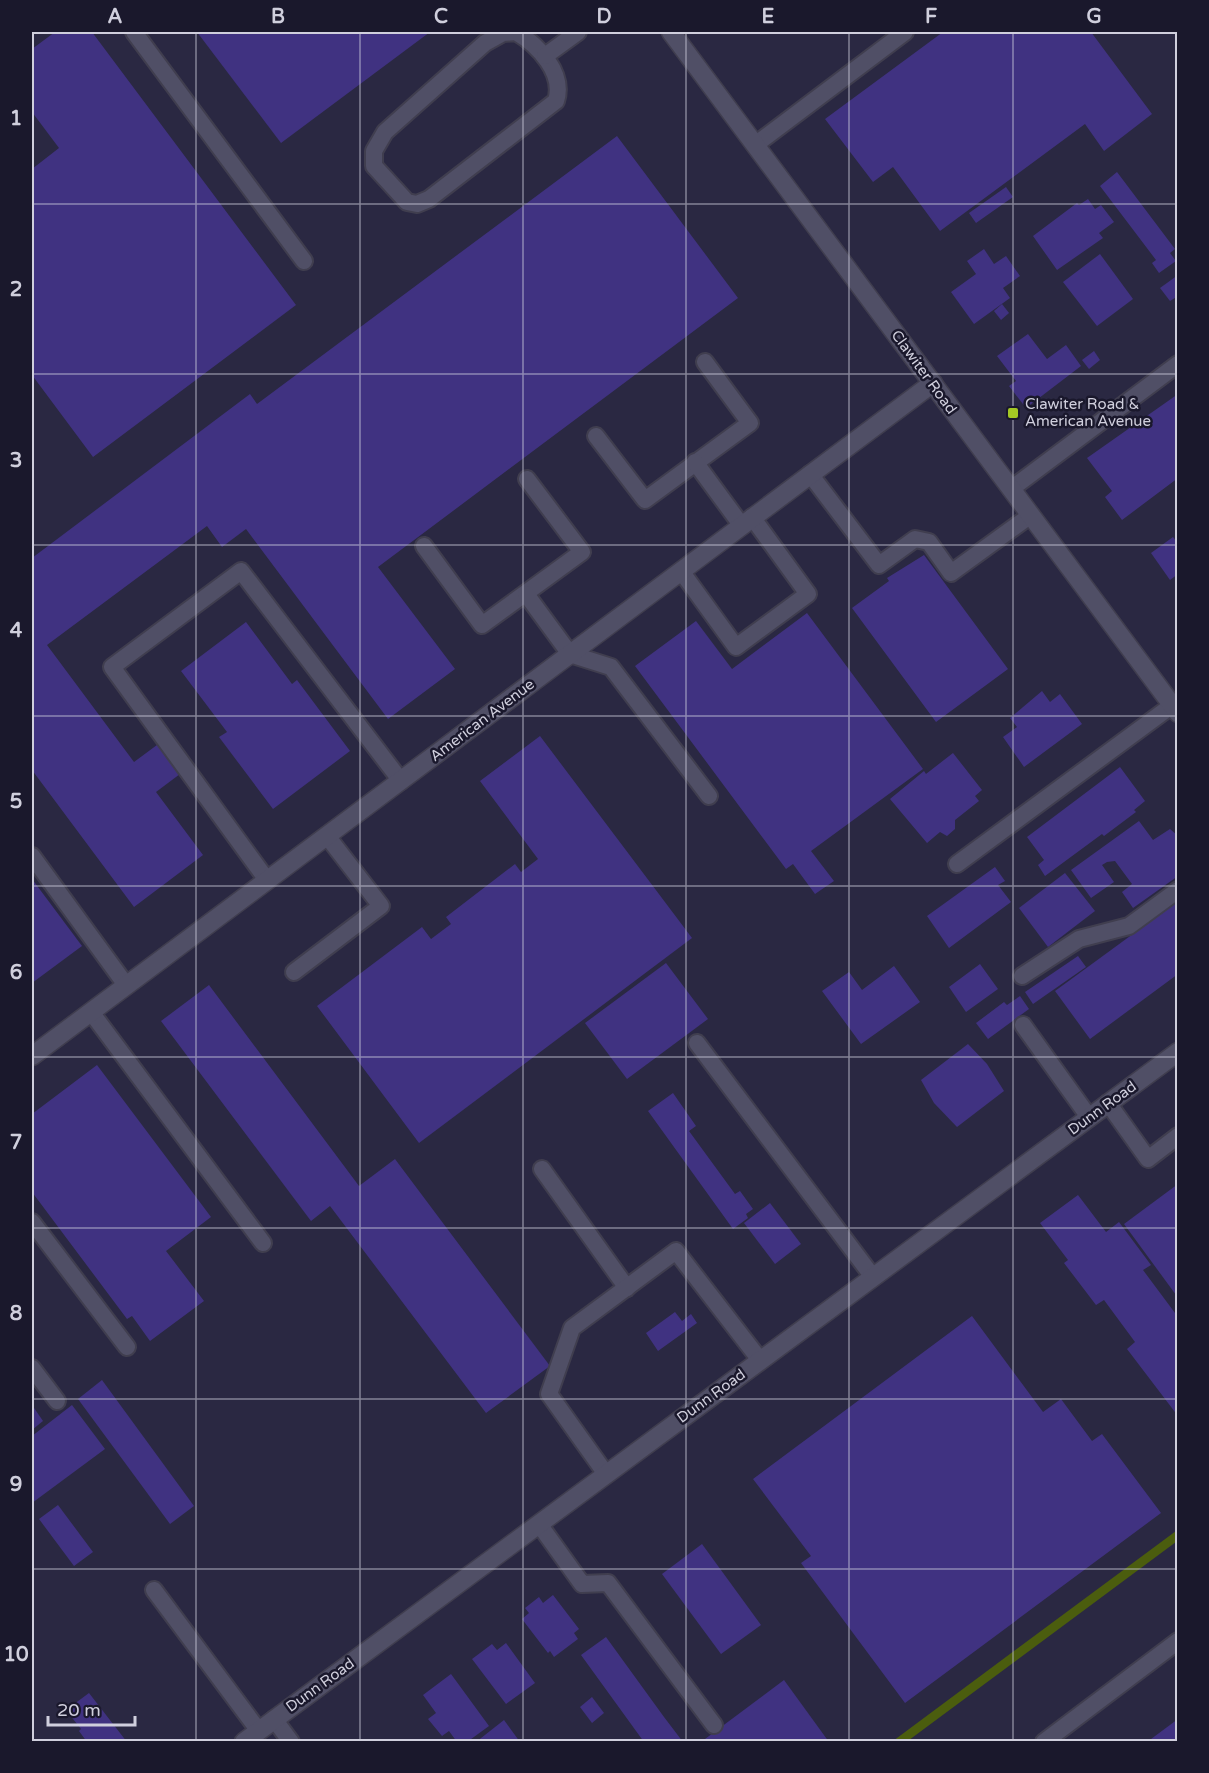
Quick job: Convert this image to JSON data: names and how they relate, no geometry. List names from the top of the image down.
{
  "streets": {
    "street": ["Clawiter Road", "American Avenue", "Dunn Road"]
  },
  "crossings": [
    ["Clawiter Road", "American Avenue"]
  ],
  "places": {
    "transit": ["Clawiter Road & American Avenue"]
  },
  "scale_bar": "20 m",
  "grid": {
    "columns": [
      "A",
      "B",
      "C",
      "D",
      "E",
      "F",
      "G"
    ],
    "rows": [
      "1",
      "2",
      "3",
      "4",
      "5",
      "6",
      "7",
      "8",
      "9",
      "10"
    ]
  }
}
